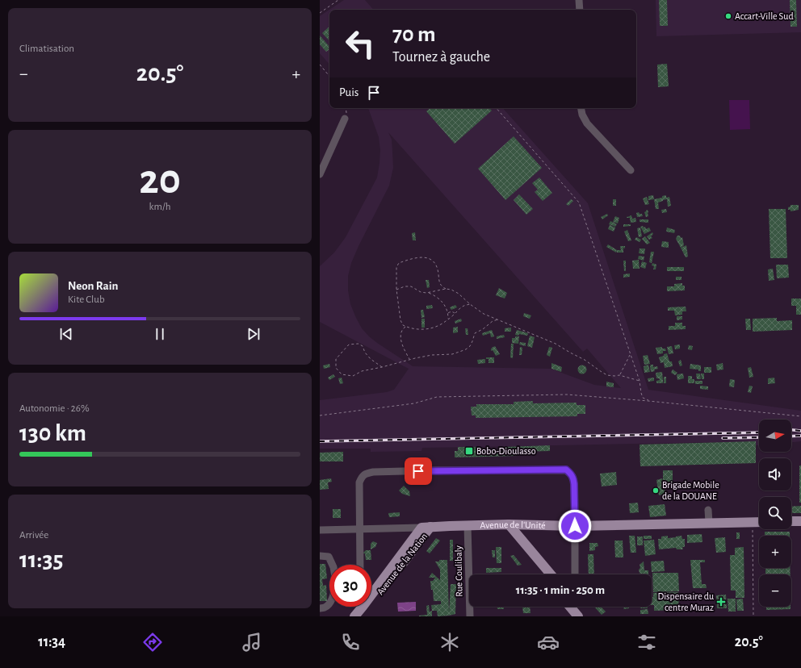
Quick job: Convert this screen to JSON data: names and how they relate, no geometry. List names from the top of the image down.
{
  "streets": {
    "main road": ["Avenue de l'Unité", "Avenue de la Nation"],
    "street": ["Rue Coulibaly"]
  },
  "crossings": [
    ["Avenue de l'Unité", "Avenue de la Nation"],
    ["Avenue de l'Unité", "Rue Coulibaly"]
  ],
  "places": {
    "other": ["Accart-Ville Sud", "Brigade Mobile de la DOUANE"],
    "transit": ["Bobo-Dioulasso"],
    "health": ["Dispensaire du centre Muraz"]
  },
  "north": "right",
  "page": {
    "tile": [
      "Climatisation",
      ["20", "km/h"],
      ["Autonomie · 26%", "130 km"],
      ["Arrivée", "11:35"]
    ],
    "turn": ["70 m", "Tournez à gauche"],
    "heat": ["−", "20.5°", "+"],
    "then": "Puis",
    "song": ["Neon Rain", "Kite Club"],
    "map_buttons": ["+", "−"],
    "limit": "30",
    "trip": "11:35 · 1 min · 250 m",
    "tabs": ["11:34", "20.5°"]
  }
}
